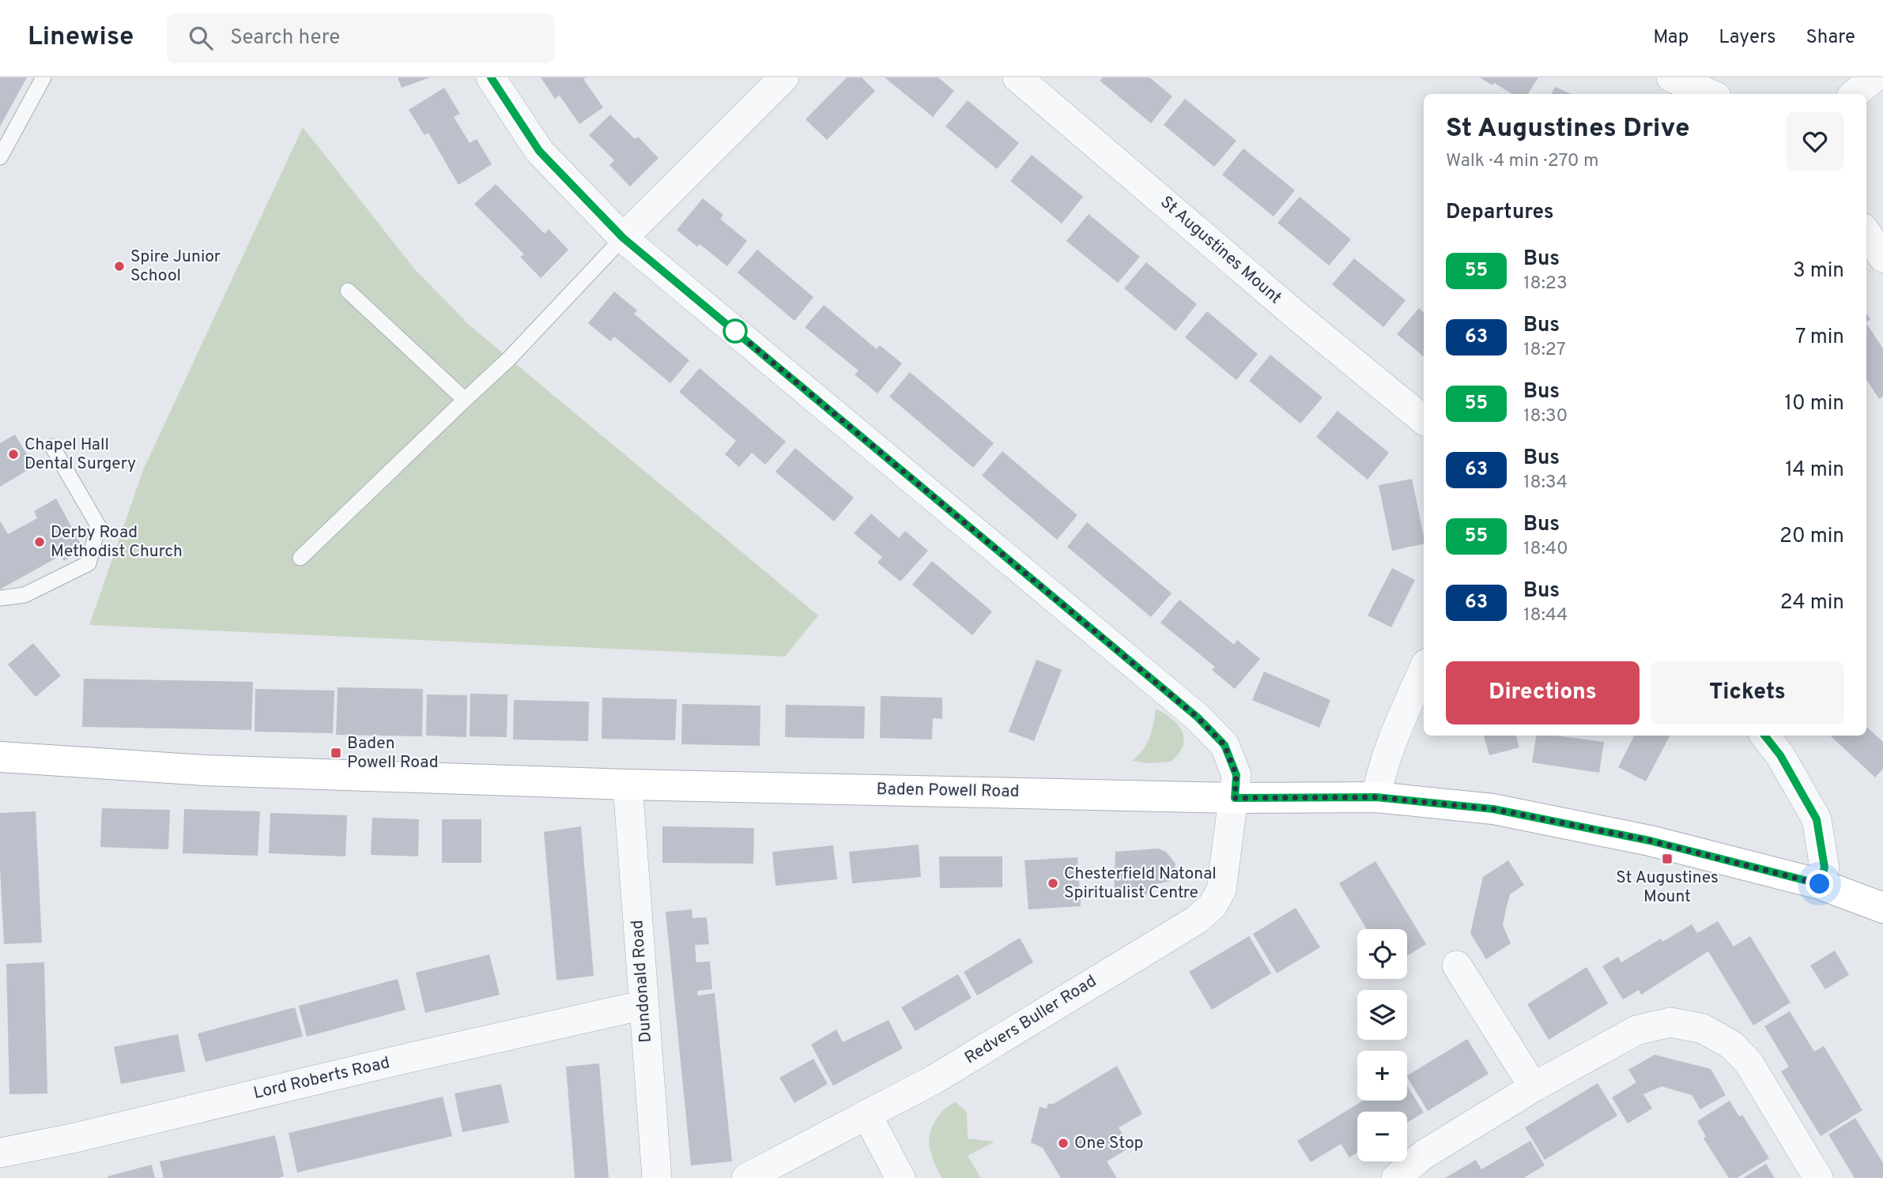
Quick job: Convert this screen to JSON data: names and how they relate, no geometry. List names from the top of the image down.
{
  "streets": {
    "street": [
      "St Augustines Mount",
      "Baden Powell Road",
      "Dundonald Road",
      "Redvers Buller Road",
      "Lord Roberts Road"
    ]
  },
  "crossings": [
    ["Baden Powell Road", "Dundonald Road"],
    ["Baden Powell Road", "Redvers Buller Road"],
    ["Dundonald Road", "Lord Roberts Road"]
  ],
  "places": {
    "other": [
      "Spire Junior School",
      "Chapel Hall Dental Surgery",
      "Derby Road Methodist Church",
      "Chesterfield Natonal Spiritualist Centre",
      "One Stop"
    ],
    "transit": ["Baden Powell Road", "St Augustines Mount"]
  },
  "lines": ["bus line 55"],
  "page": {
    "header": "Linewise",
    "search": "Search here",
    "nav": ["Map", "Layers", "Share"],
    "heading": [
      ["St Augustines Drive", "Walk · 4 min · 270 m"],
      "Departures"
    ],
    "list": [
      {
        "mark": "55",
        "name": "Bus",
        "note": "18:23",
        "value": "3 min"
      },
      {
        "mark": "63",
        "name": "Bus",
        "note": "18:27",
        "value": "7 min"
      },
      {
        "mark": "55",
        "name": "Bus",
        "note": "18:30",
        "value": "10 min"
      },
      {
        "mark": "63",
        "name": "Bus",
        "note": "18:34",
        "value": "14 min"
      },
      {
        "mark": "55",
        "name": "Bus",
        "note": "18:40",
        "value": "20 min"
      },
      {
        "mark": "63",
        "name": "Bus",
        "note": "18:44",
        "value": "24 min"
      }
    ],
    "buttons": ["Directions", "Tickets"],
    "map_buttons": ["+", "−"]
  }
}
